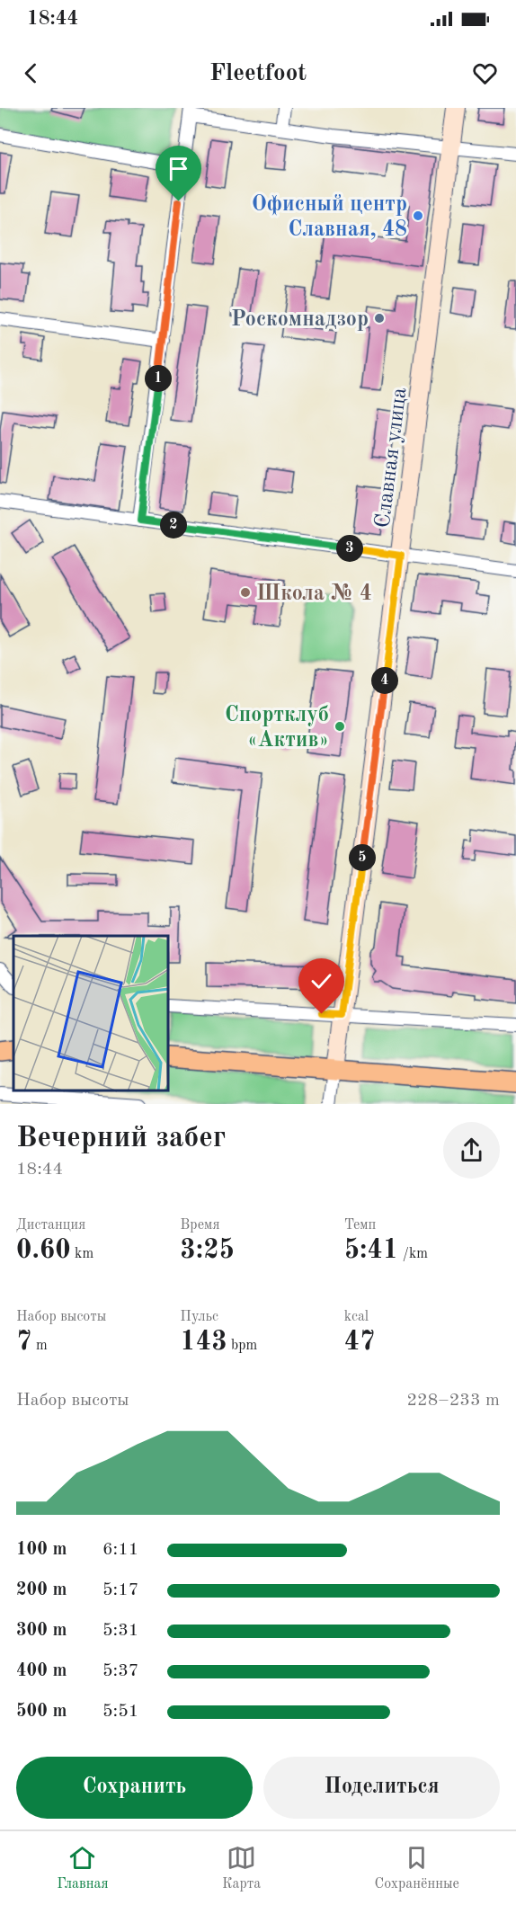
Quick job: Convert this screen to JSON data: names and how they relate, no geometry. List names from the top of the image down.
{
  "streets": {
    "street": ["Славная улица"]
  },
  "places": [
    "Офисный центр Славная, 48",
    "Роскомнадзор",
    "Школа № 4",
    "Спортклуб «Актив»"
  ],
  "page": {
    "status": "18:44",
    "header": "Fleetfoot",
    "pins": [
      "1",
      "2",
      "3",
      "4",
      "5"
    ],
    "heading": ["Вечерний забег", "18:44"],
    "stats": [
      ["Дистанция", "0.60 km"],
      ["Время", "3:25"],
      ["Темп", "5:41 /km"],
      ["Набор высоты", "7 m"],
      ["Пульс", "143 bpm"],
      ["kcal", "47"]
    ],
    "chart": ["Набор высоты", "228–233 m"],
    "list": [
      {
        "name": "100 m",
        "note": "6:11"
      },
      {
        "name": "200 m",
        "note": "5:17"
      },
      {
        "name": "300 m",
        "note": "5:31"
      },
      {
        "name": "400 m",
        "note": "5:37"
      },
      {
        "name": "500 m",
        "note": "5:51"
      }
    ],
    "buttons": ["Сохранить", "Поделиться"],
    "tabs": ["Главная", "Карта", "Сохранённые"]
  }
}
